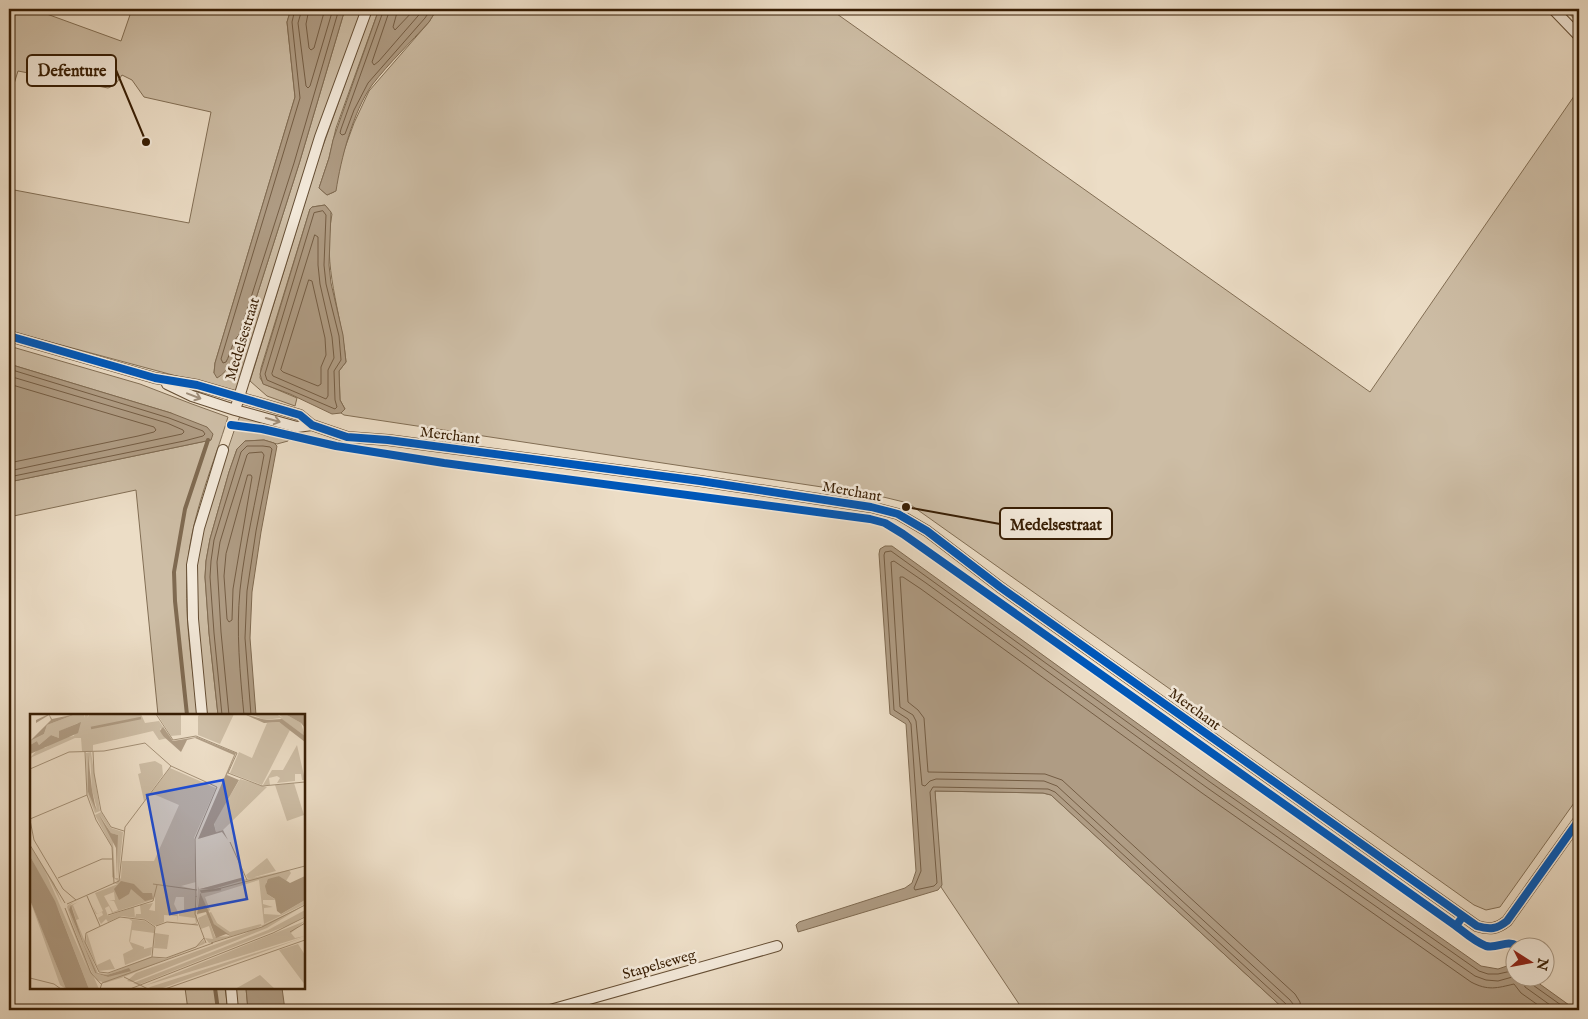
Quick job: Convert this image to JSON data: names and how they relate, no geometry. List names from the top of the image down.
{
  "streets": {
    "street": ["Medelsestraat", "Merchant", "Stapelseweg"]
  },
  "crossings": [
    ["Medelsestraat", "Merchant"]
  ],
  "places": ["Defenture", "Medelsestraat"],
  "north": "right"
}
